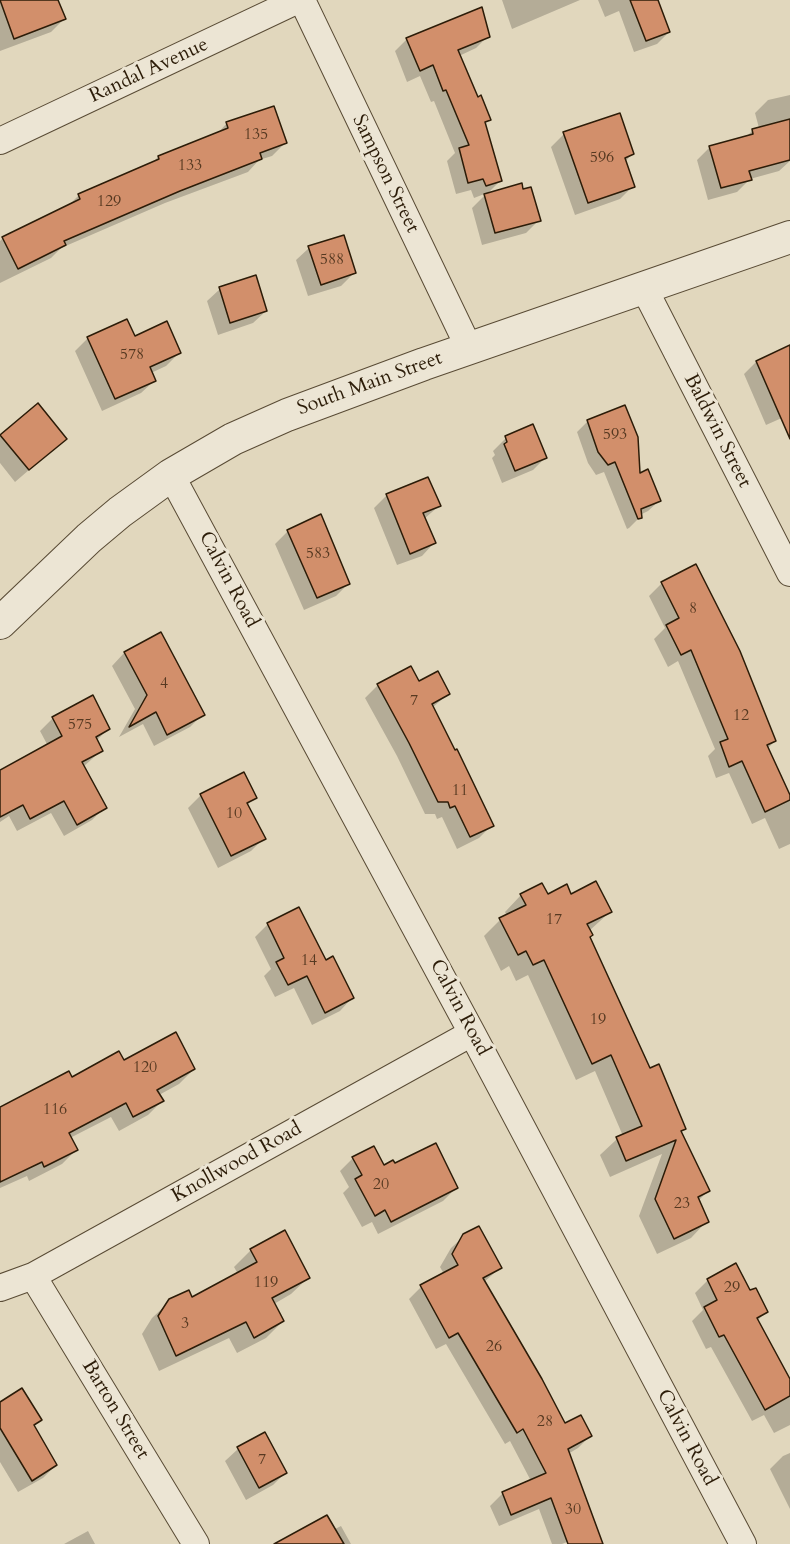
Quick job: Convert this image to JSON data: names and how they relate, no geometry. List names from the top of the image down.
{
  "streets": {
    "street": [
      "Randal Avenue",
      "Sampson Street",
      "South Main Street",
      "Baldwin Street",
      "Calvin Road",
      "Knollwood Road",
      "Barton Street"
    ]
  },
  "crossings": [
    ["Randal Avenue", "Sampson Street"],
    ["Sampson Street", "South Main Street"],
    ["South Main Street", "Baldwin Street"],
    ["South Main Street", "Calvin Road"],
    ["Calvin Road", "Knollwood Road"],
    ["Knollwood Road", "Barton Street"]
  ],
  "house_numbers": [
    "135",
    "596",
    "133",
    "129",
    "588",
    "578",
    "593",
    "583",
    "8",
    "4",
    "7",
    "12",
    "575",
    "11",
    "10",
    "17",
    "14",
    "19",
    "120",
    "116",
    "20",
    "23",
    "119",
    "29",
    "3",
    "26",
    "28",
    "7",
    "30"
  ]
}
